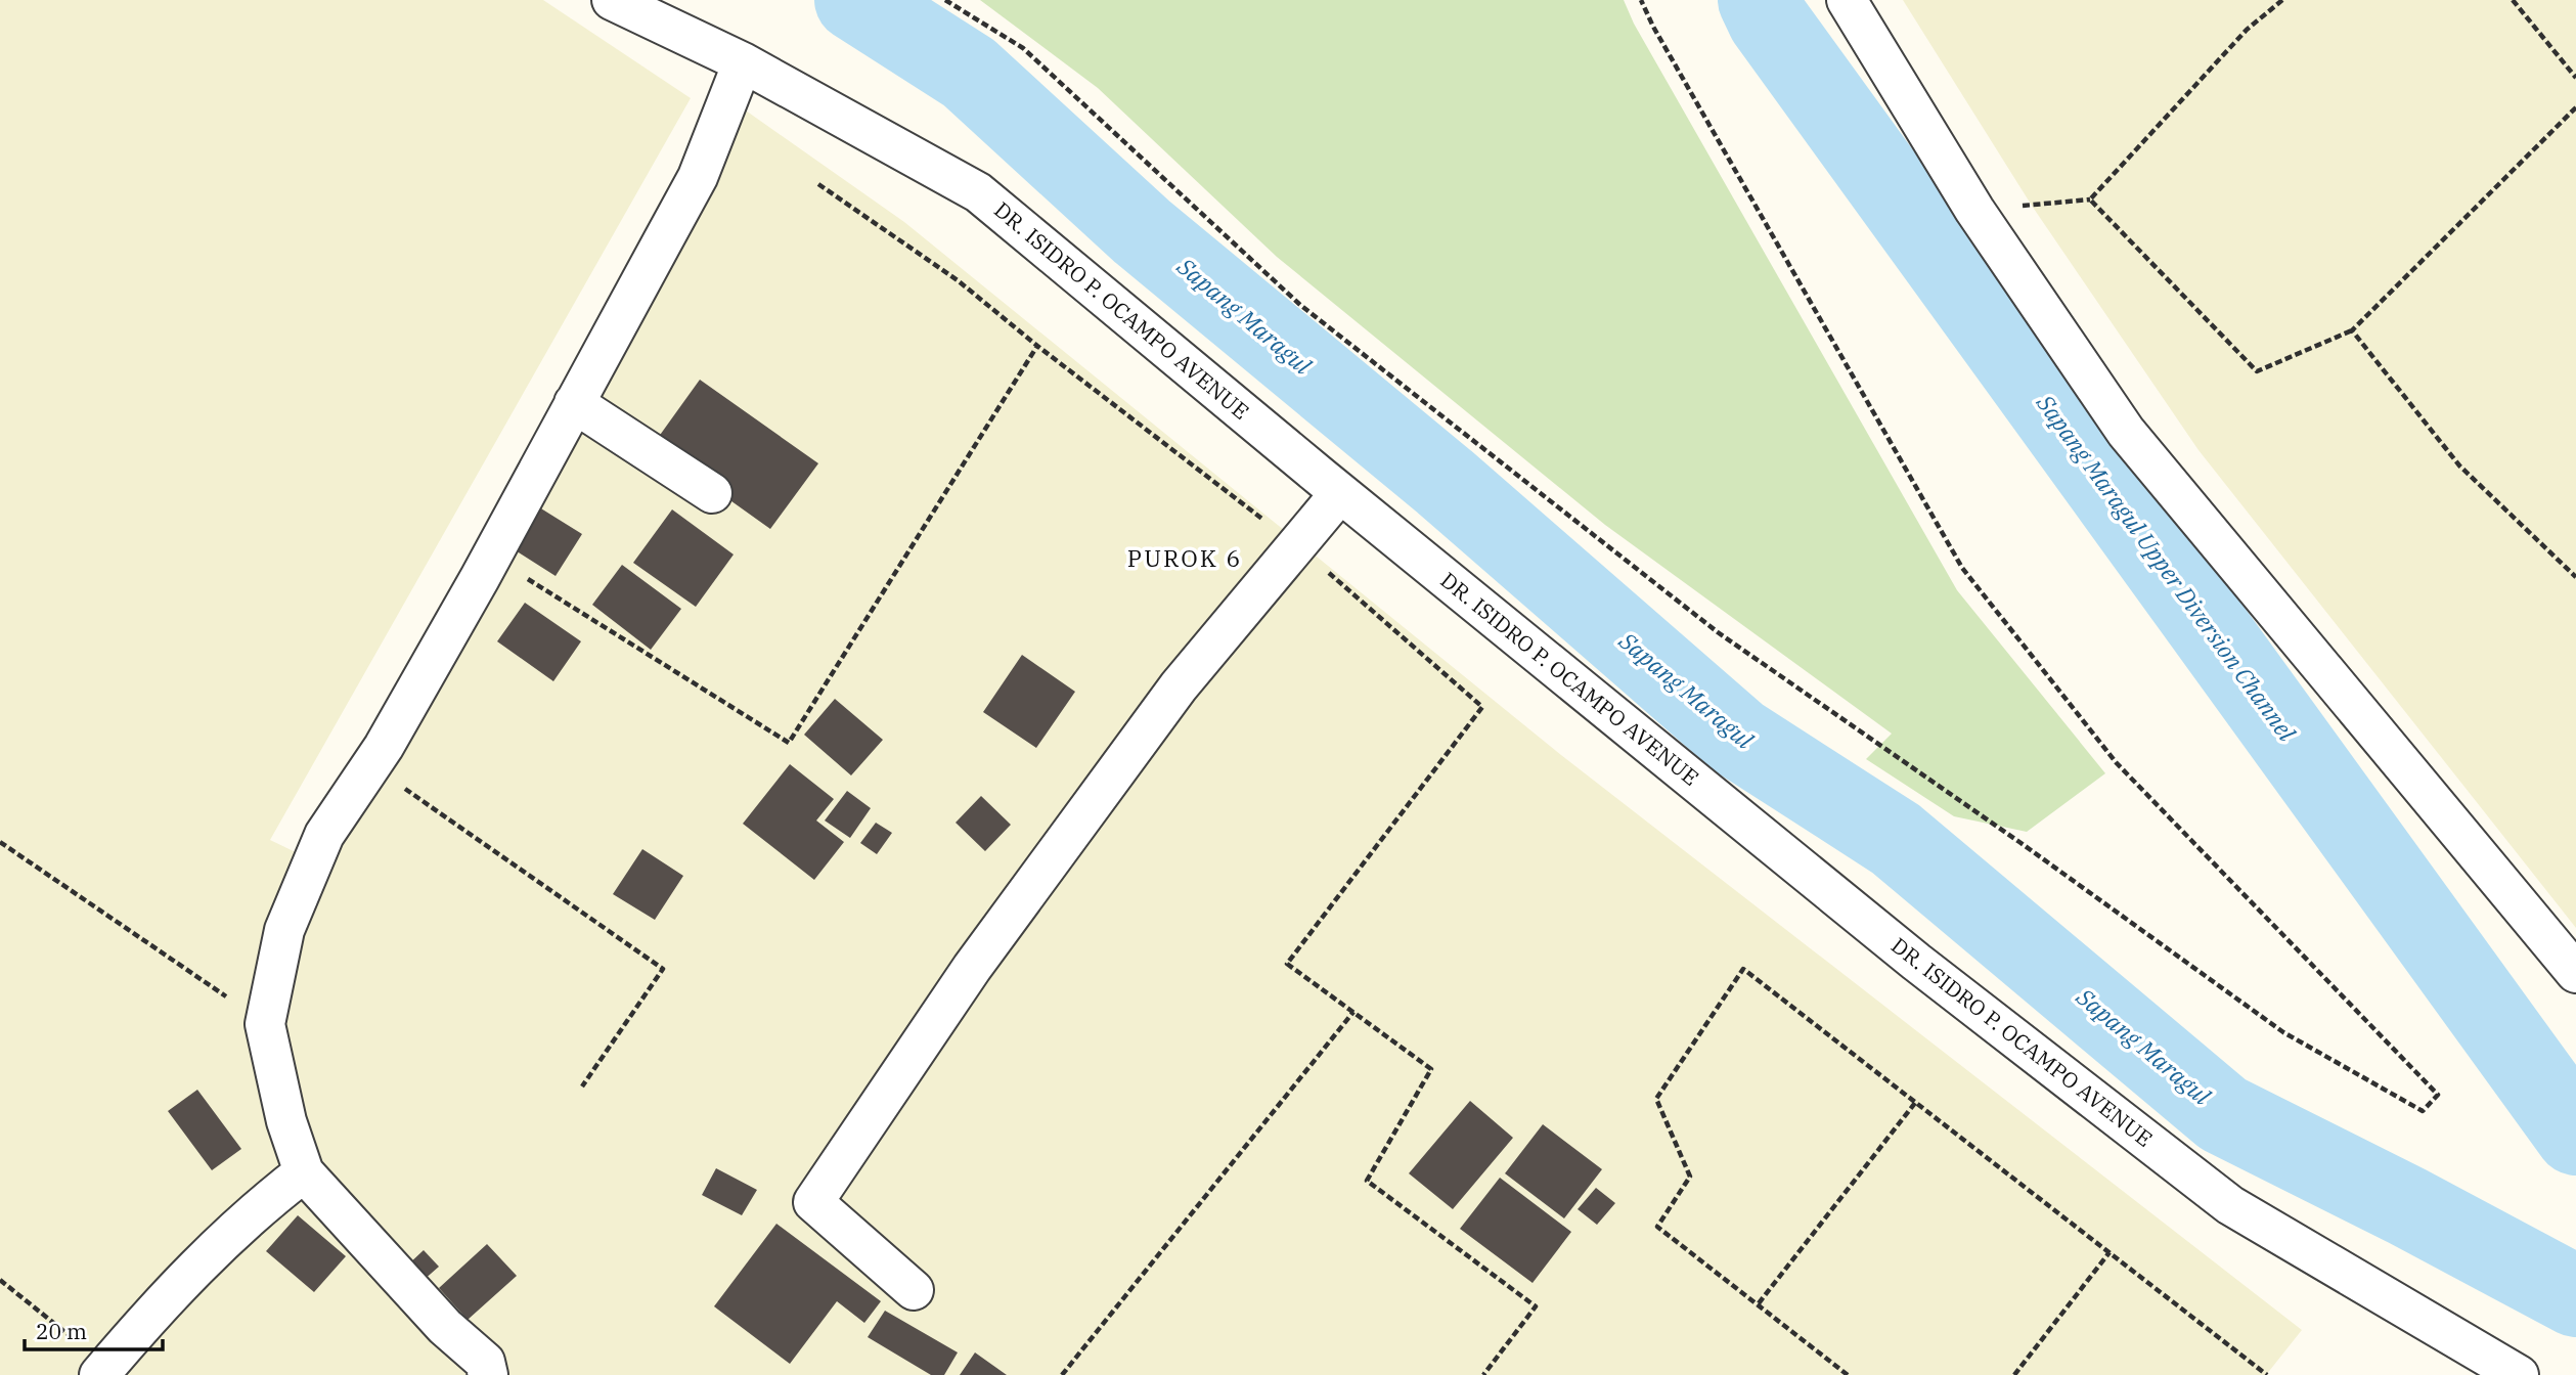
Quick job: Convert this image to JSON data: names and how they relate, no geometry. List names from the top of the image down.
{
  "streets": {
    "street": ["DR. ISIDRO P. OCAMPO AVENUE"]
  },
  "districts": ["PUROK 6"],
  "water": ["Sapang Maragul", "Sapang Maragul Upper Diversion Channel"],
  "scale_bar": "20 m"
}
